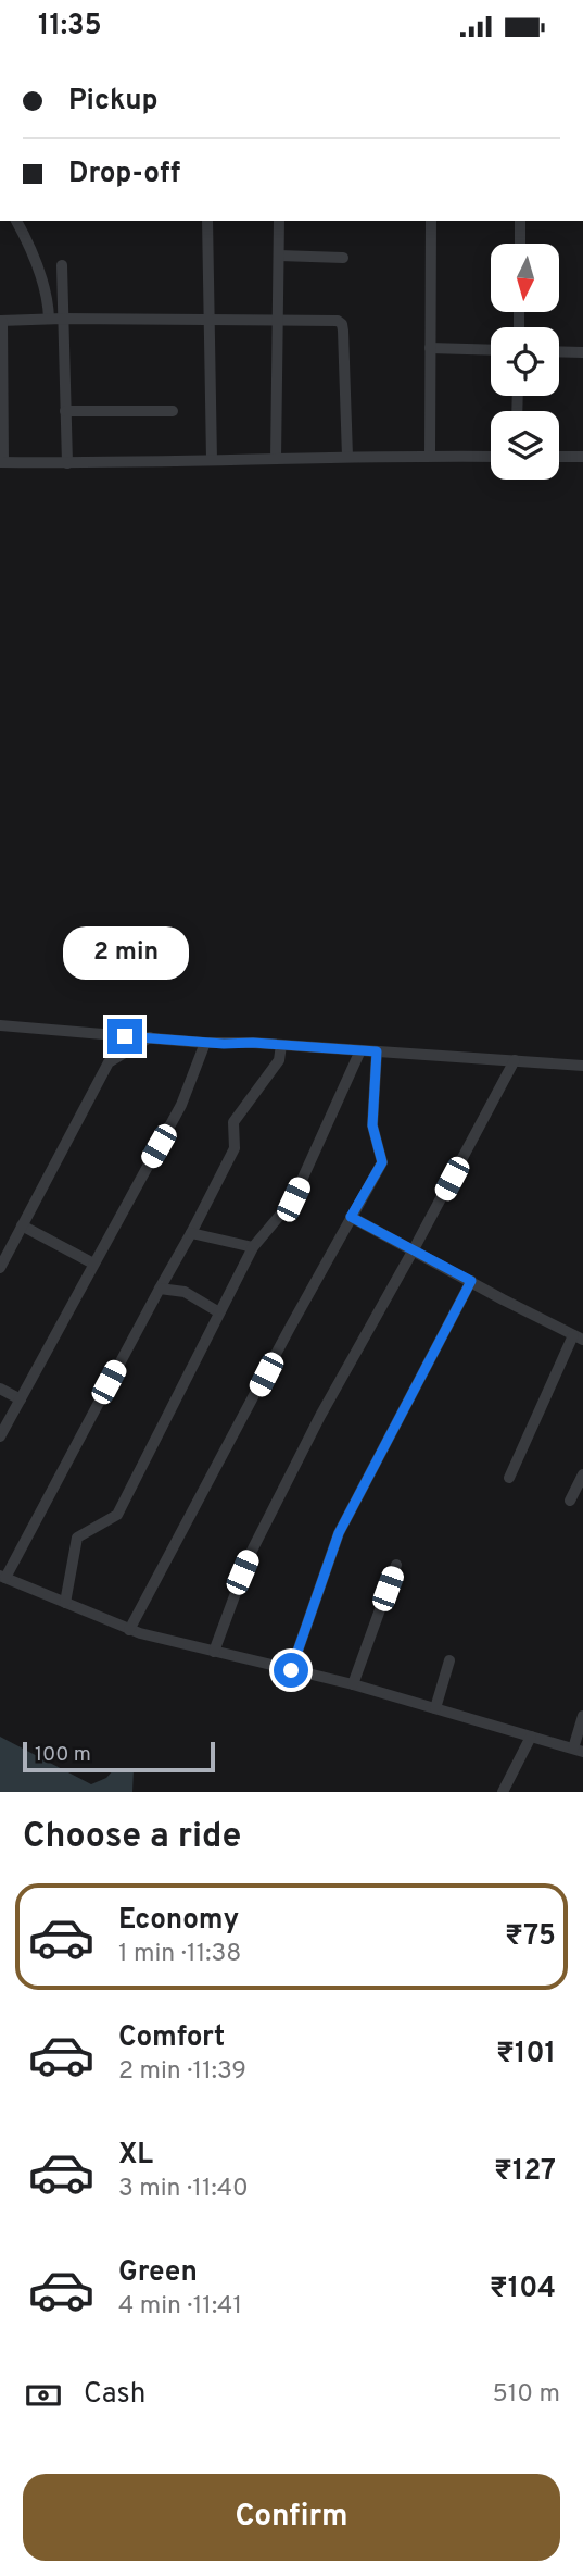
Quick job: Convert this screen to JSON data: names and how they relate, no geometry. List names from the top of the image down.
{
  "scale_bar": "100 m",
  "north": "bottom",
  "page": {
    "status": "11:35",
    "banner": ["Pickup", "Drop-off"],
    "bubble": "2 min",
    "scale": "100 m",
    "heading": "Choose a ride",
    "list": [
      {
        "name": "Economy",
        "note": "1 min · 11:38",
        "value": "₹75"
      },
      {
        "name": "Comfort",
        "note": "2 min · 11:39",
        "value": "₹101"
      },
      {
        "name": "XL",
        "note": "3 min · 11:40",
        "value": "₹127"
      },
      {
        "name": "Green",
        "note": "4 min · 11:41",
        "value": "₹104"
      }
    ],
    "pay": ["Cash", "510 m"],
    "buttons": "Confirm"
  }
}
